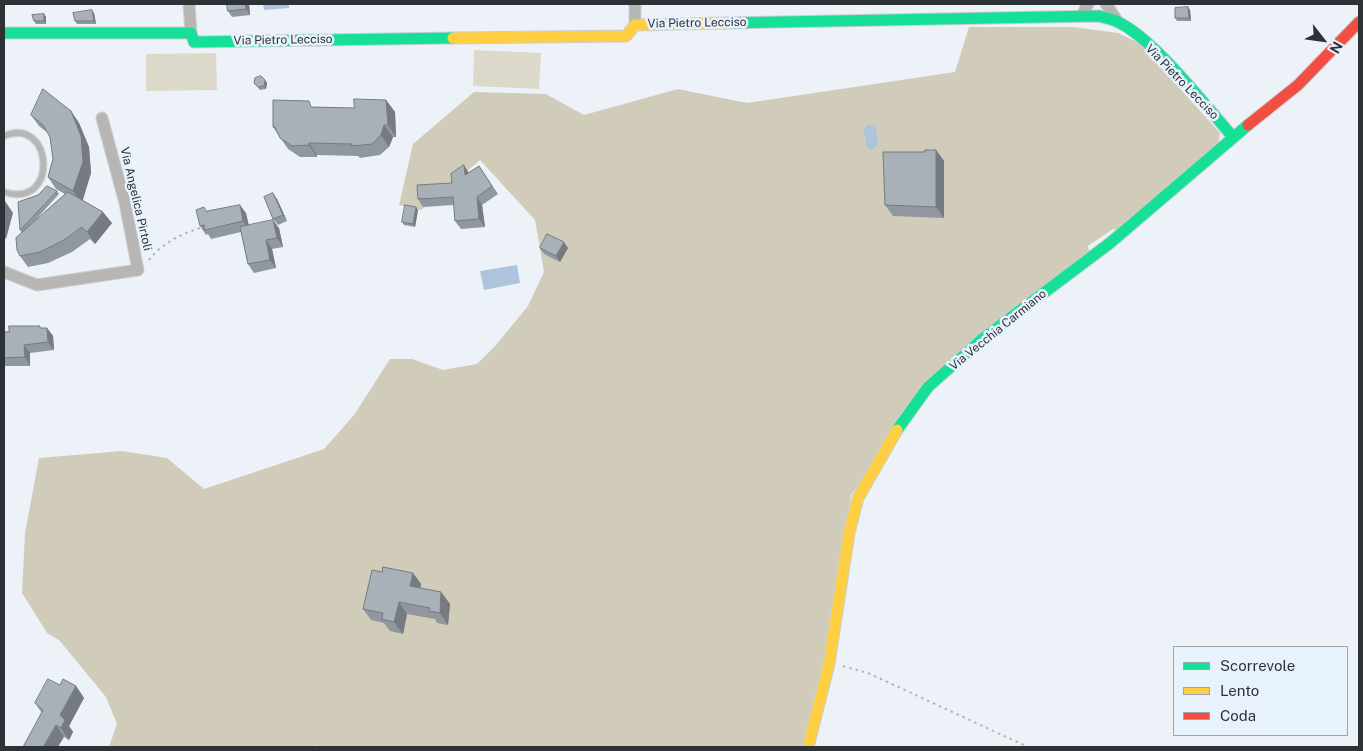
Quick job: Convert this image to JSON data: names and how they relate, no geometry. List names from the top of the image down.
{
  "streets": {
    "street": ["Via Pietro Lecciso", "Via Angelica Pirtoli", "Via Vecchia Carmiano"]
  },
  "crossings": [
    ["Via Pietro Lecciso", "Via Vecchia Carmiano"]
  ],
  "legend": ["Scorrevole", "Lento", "Coda"],
  "north": "bottom right"
}
